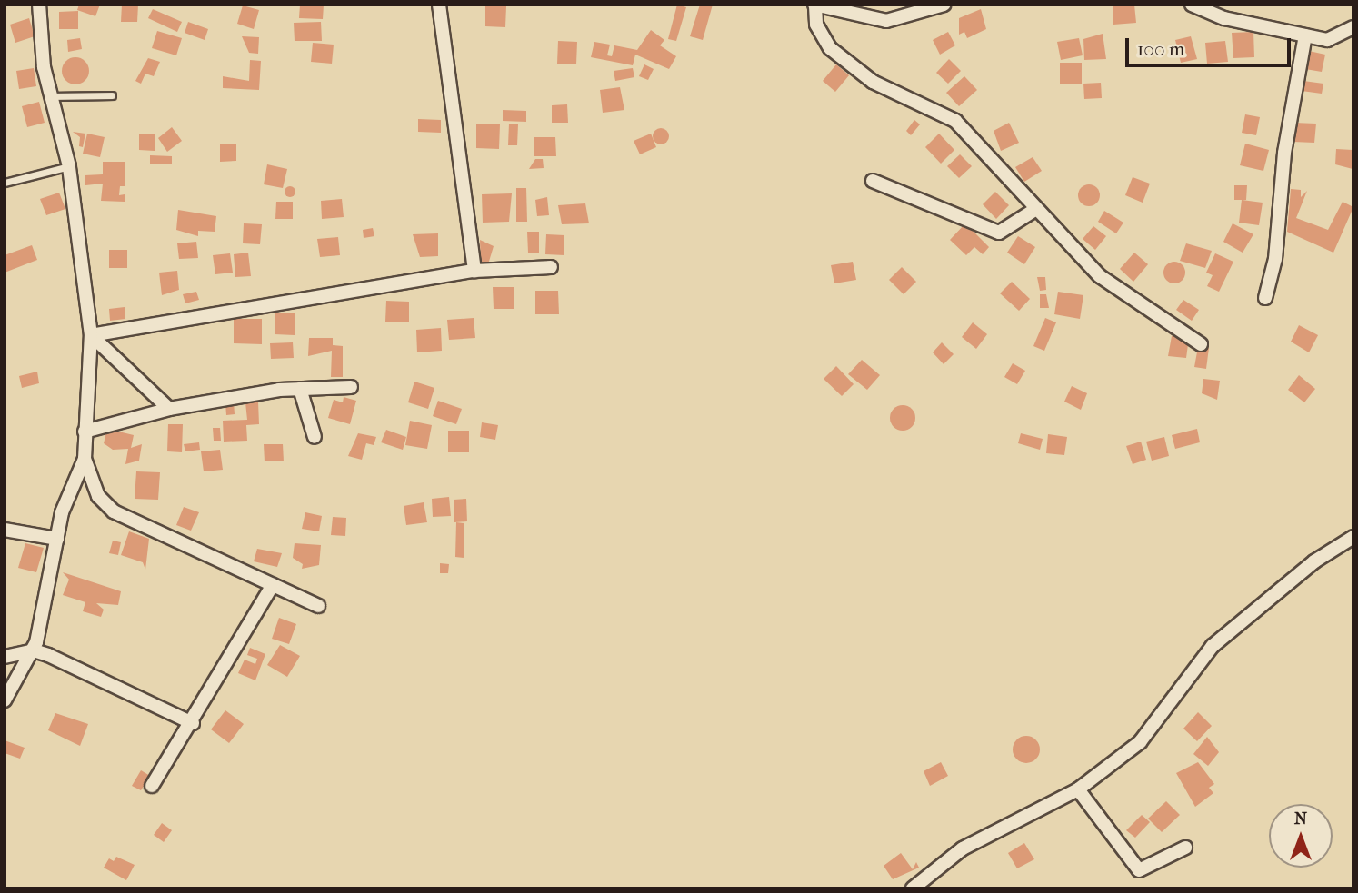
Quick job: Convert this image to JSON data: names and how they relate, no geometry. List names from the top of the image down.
{
  "scale_bar": "100 m",
  "north": "top"
}
